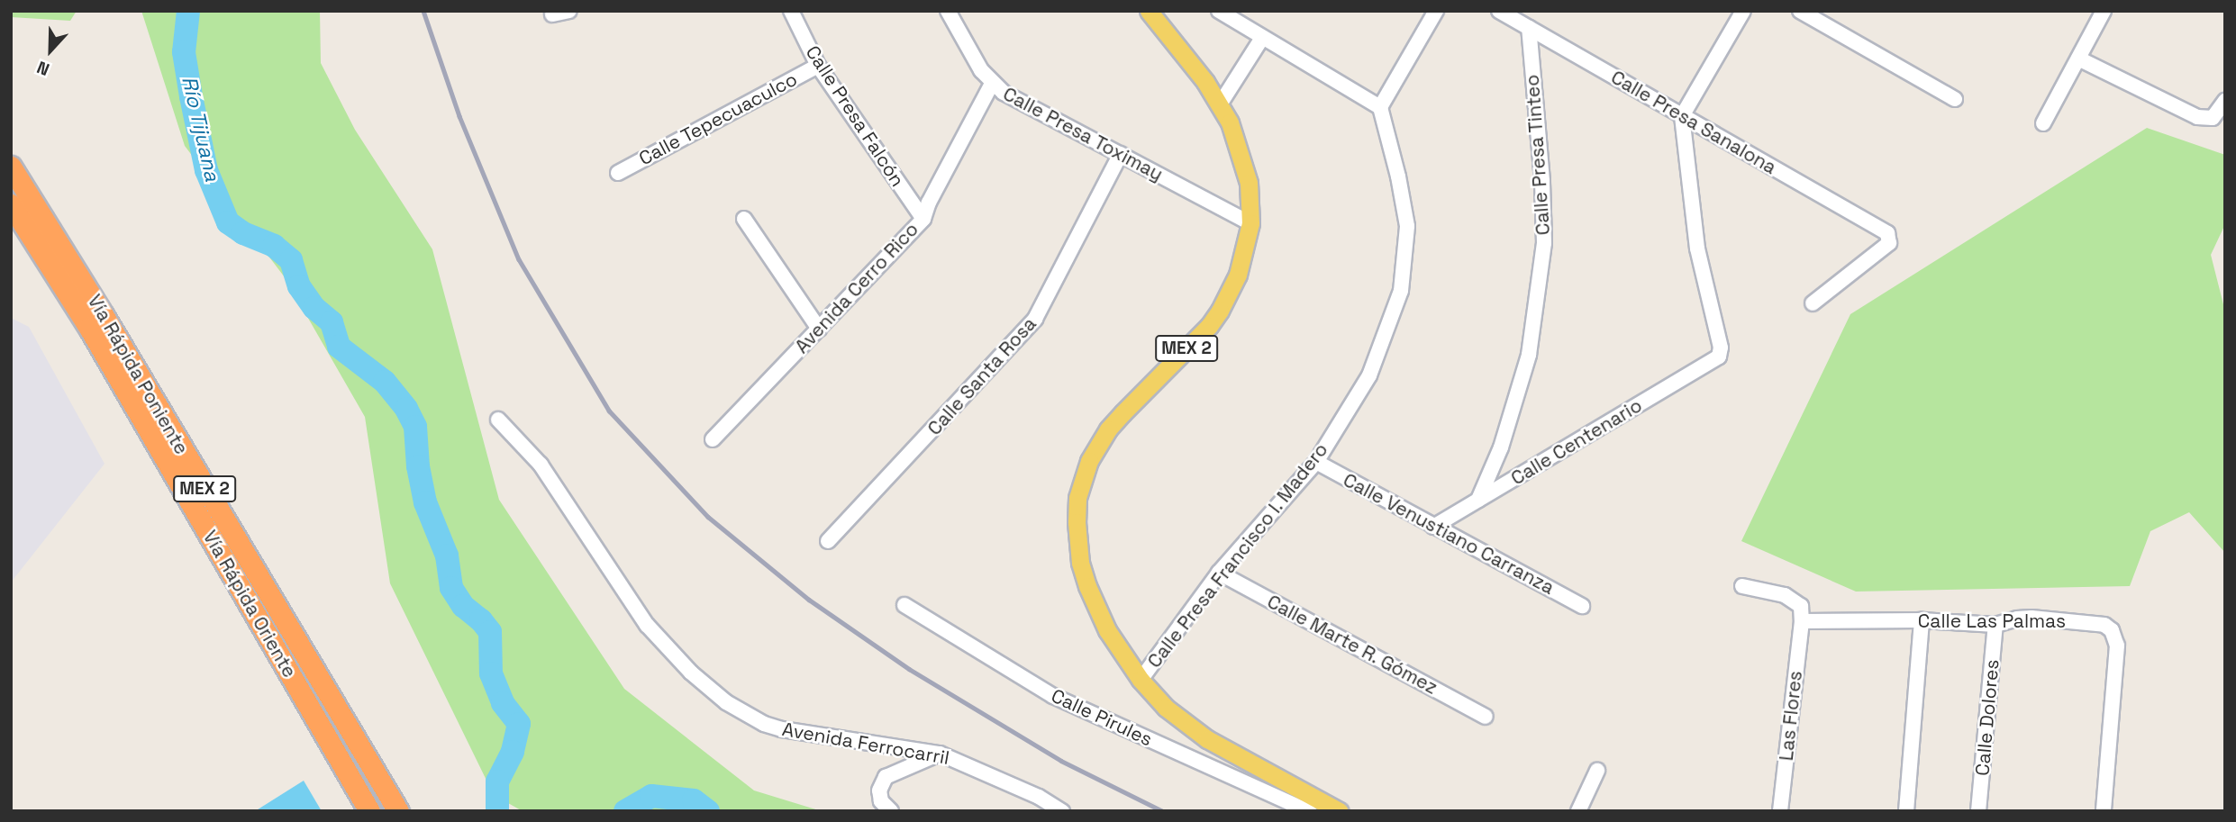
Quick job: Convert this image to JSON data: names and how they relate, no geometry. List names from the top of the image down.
{
  "streets": {
    "highway": ["MEX 2", "Vía Rápida Poniente", "Vía Rápida Oriente"],
    "street": [
      "Calle Presa Falcón",
      "Calle Tepecuaculco",
      "Calle Presa Sanalona",
      "Calle Presa Toximay",
      "Calle Presa Tinteo",
      "Avenida Cerro Rico",
      "Calle Santa Rosa",
      "Calle Centenario",
      "Calle Venustiano Carranza",
      "Calle Presa Francisco I. Madero",
      "Calle Las Palmas",
      "Calle Marte R. Gómez",
      "Las Flores",
      "Calle Pirules",
      "Calle Dolores",
      "Avenida Ferrocarril"
    ]
  },
  "crossings": [
    ["Calle Presa Falcón", "Calle Tepecuaculco"],
    ["Calle Presa Falcón", "Avenida Cerro Rico"],
    ["Calle Presa Sanalona", "Calle Presa Tinteo"],
    ["Calle Presa Sanalona", "Calle Centenario"],
    ["Calle Presa Toximay", "Avenida Cerro Rico"],
    ["Calle Presa Toximay", "MEX 2"],
    ["Calle Presa Toximay", "Calle Santa Rosa"],
    ["Calle Presa Tinteo", "Calle Centenario"],
    ["MEX 2", "Calle Presa Francisco I. Madero"],
    ["MEX 2", "Calle Pirules"],
    ["Calle Centenario", "Calle Venustiano Carranza"],
    ["Calle Venustiano Carranza", "Calle Presa Francisco I. Madero"],
    ["Calle Presa Francisco I. Madero", "Calle Marte R. Gómez"],
    ["Calle Las Palmas", "Las Flores"],
    ["Calle Las Palmas", "Calle Dolores"]
  ],
  "water": ["Río Tijuana"],
  "north": "bottom"
}
